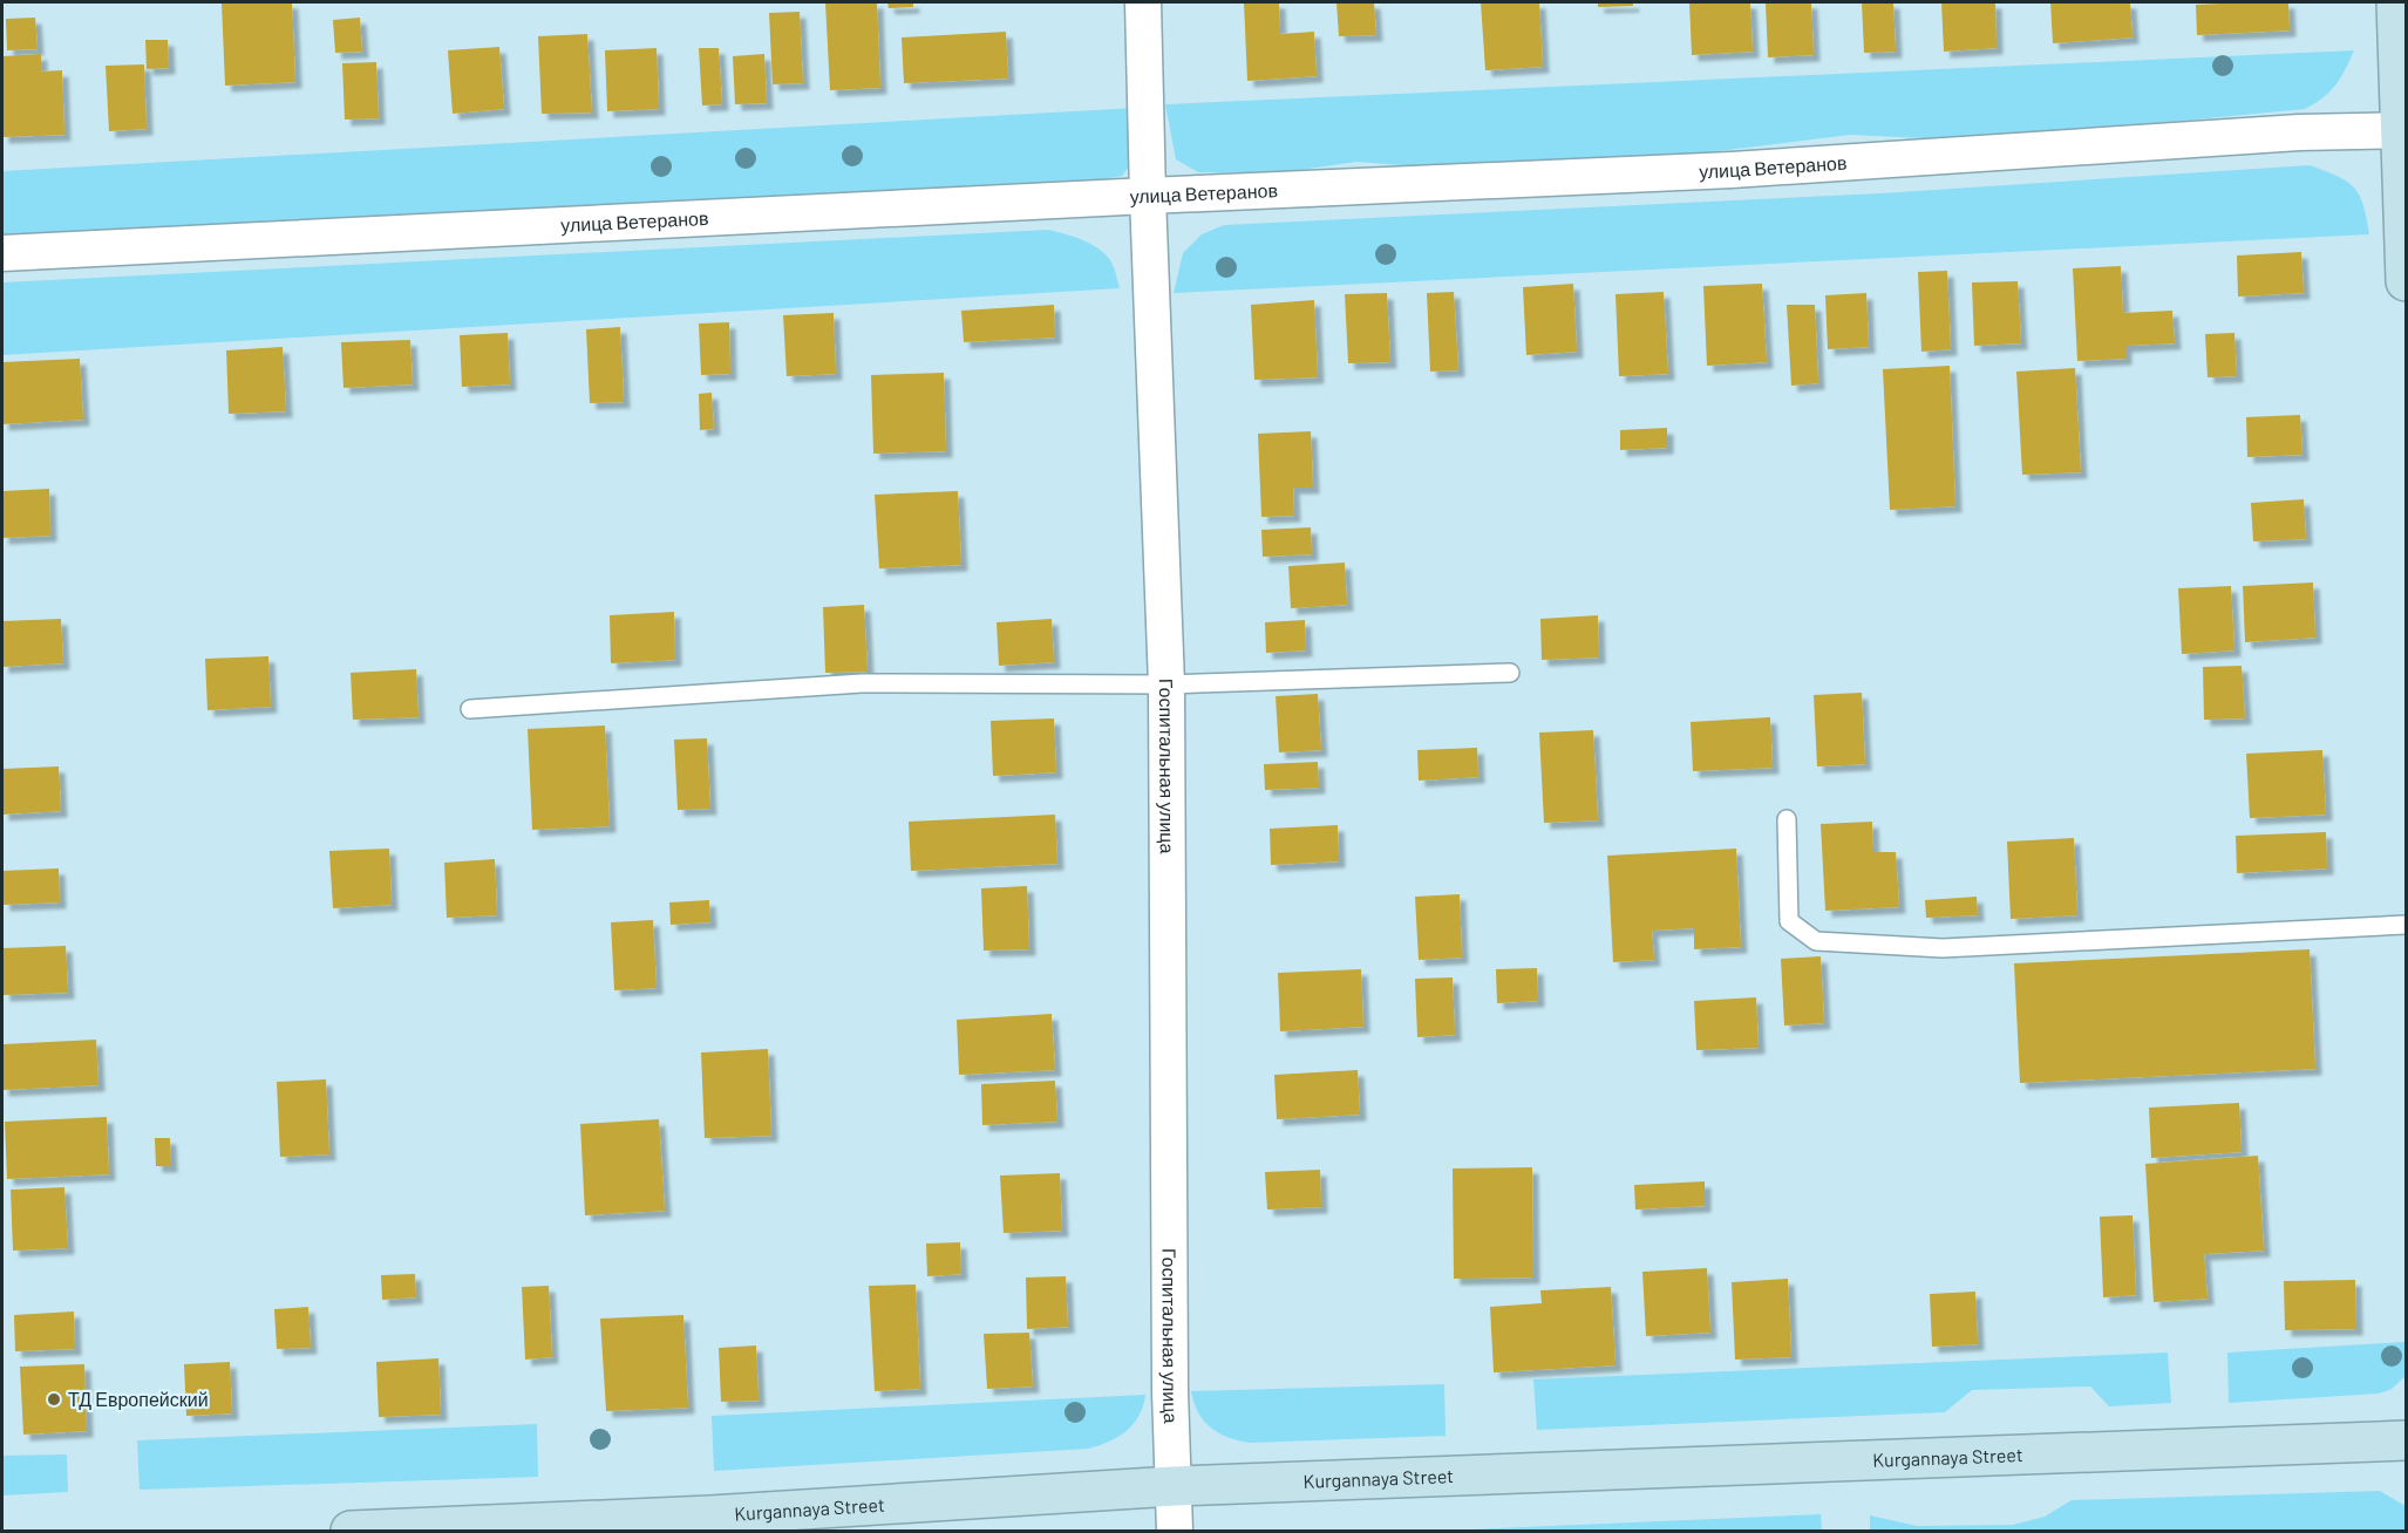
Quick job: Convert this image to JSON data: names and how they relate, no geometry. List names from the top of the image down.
{
  "streets": {
    "street": ["улица Ветеранов", "Госпитальная улица", "Kurgannaya Street"]
  },
  "crossings": [
    ["улица Ветеранов", "Госпитальная улица"],
    ["Госпитальная улица", "Kurgannaya Street"]
  ],
  "places": ["ТД Европейский"]
}
